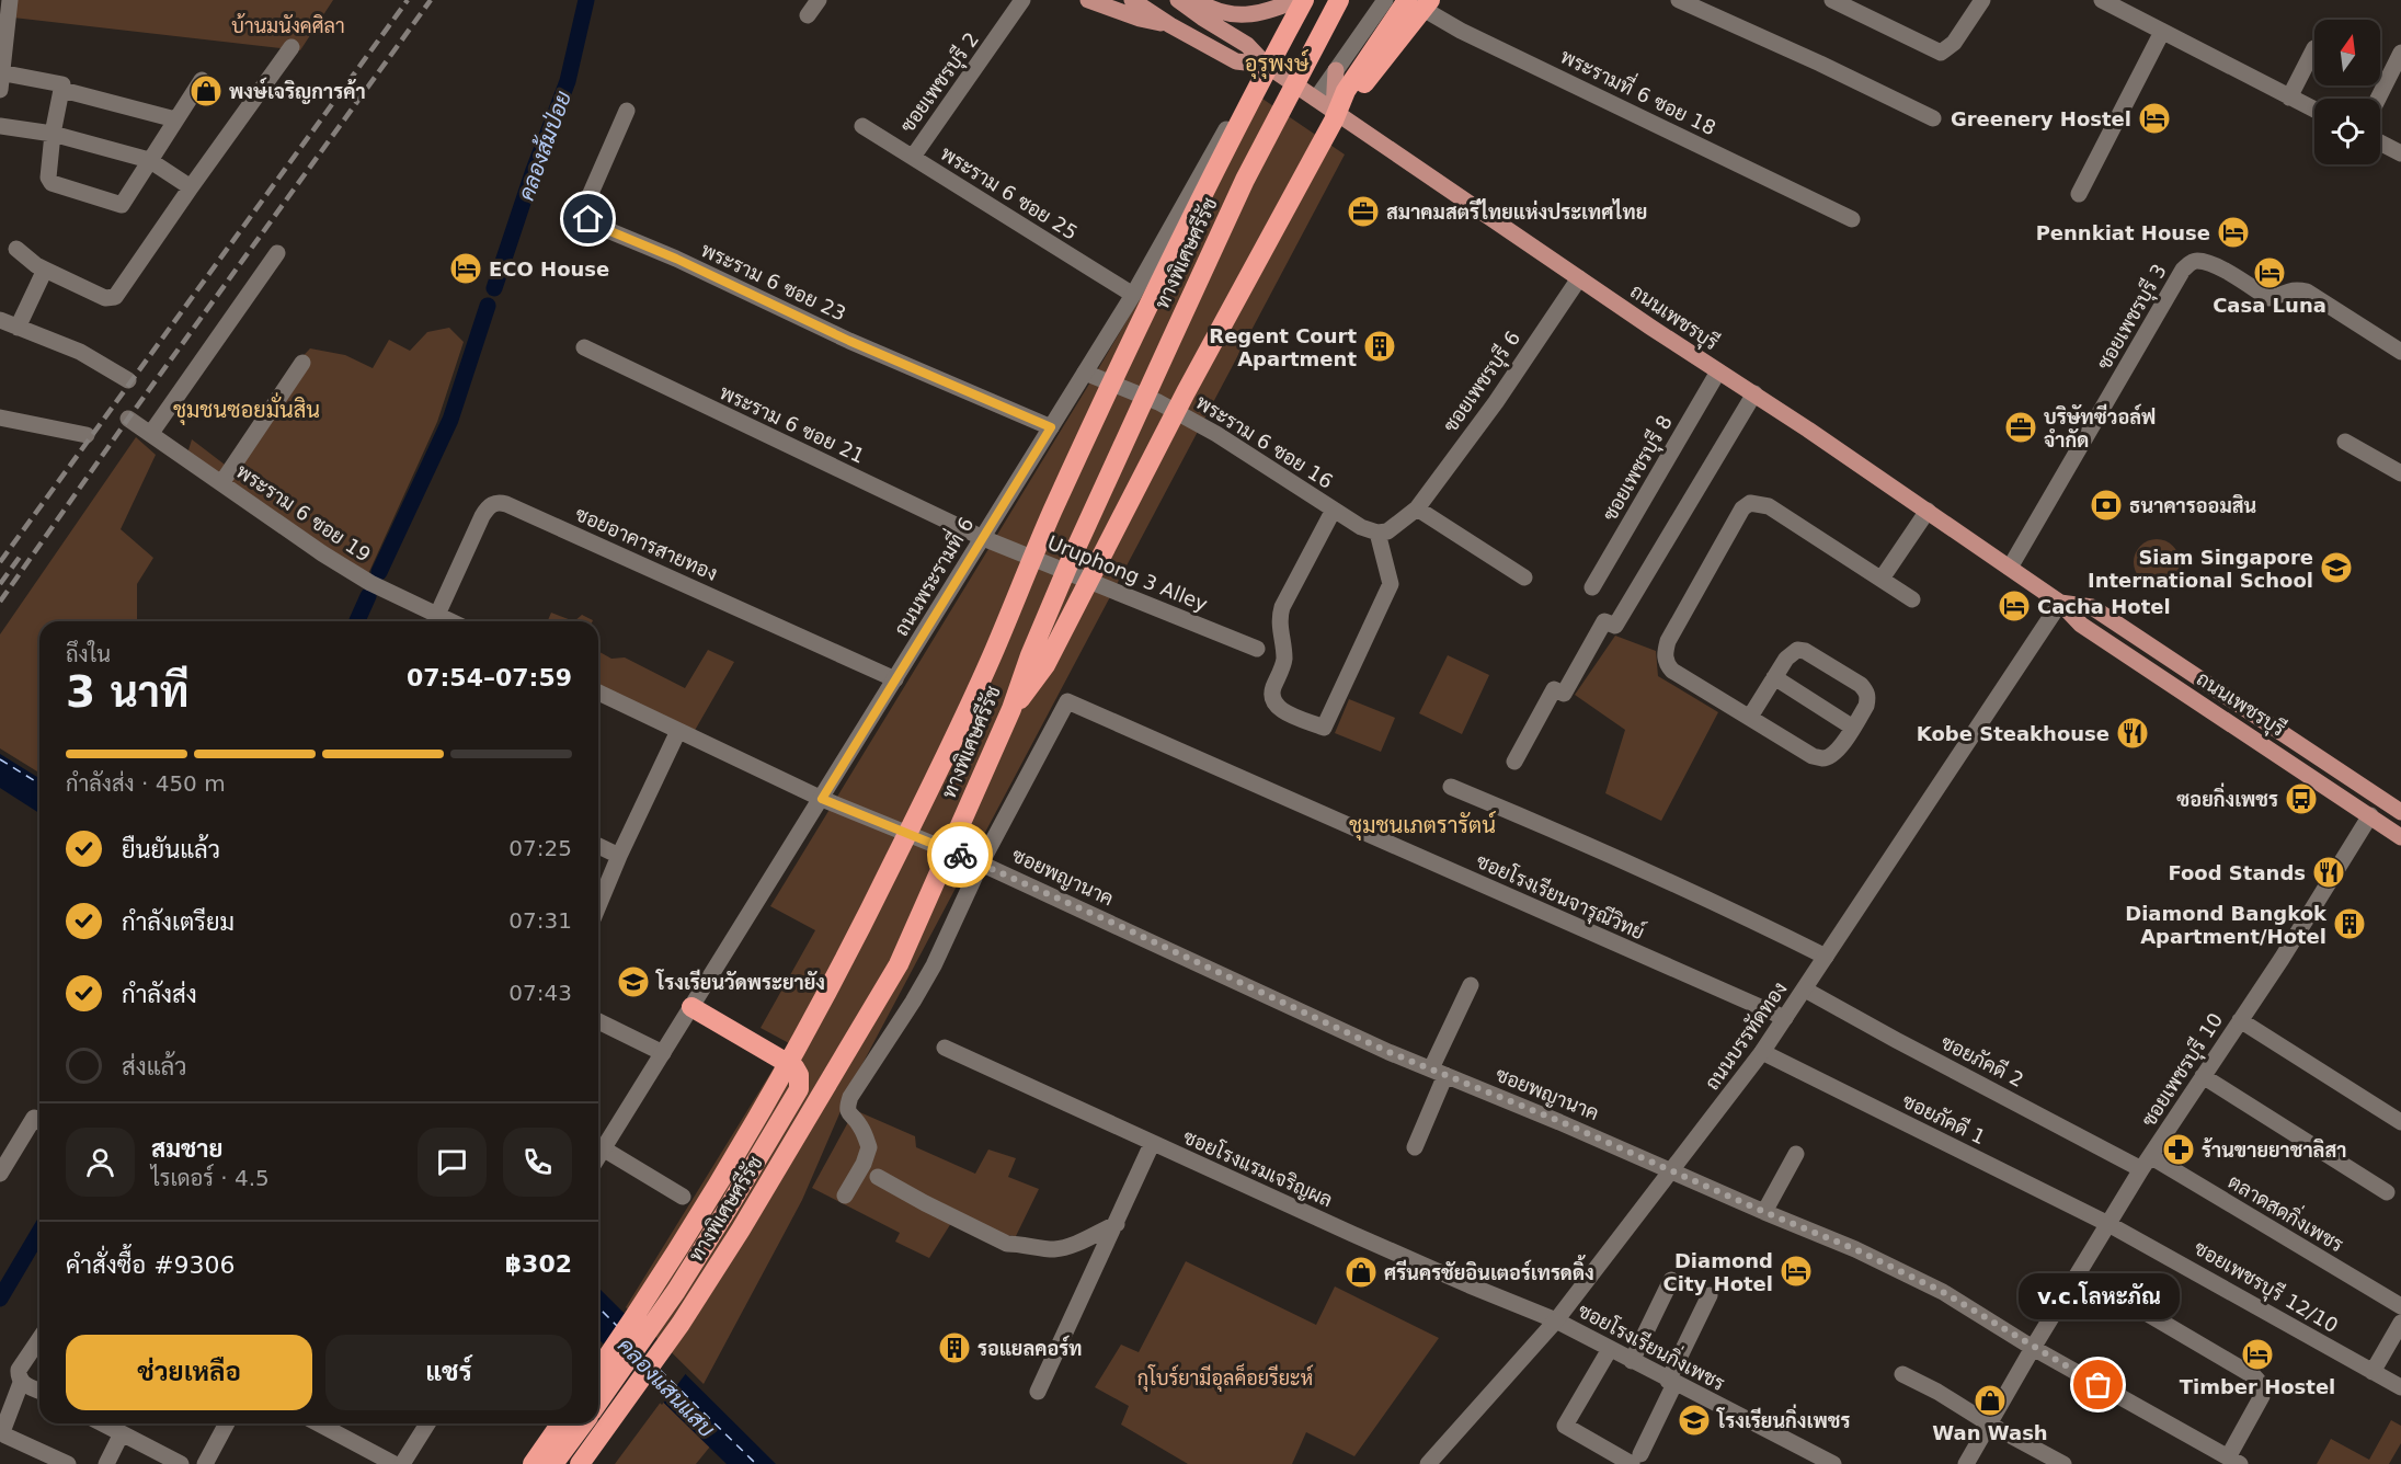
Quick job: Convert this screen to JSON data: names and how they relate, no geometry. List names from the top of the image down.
{
  "streets": {
    "highway": ["ทางพิเศษศรีรัช"],
    "main road": ["ถนนเพชรบุรี"],
    "street": [
      "ซอยเพชรบุรี 2",
      "พระรามที่ 6 ซอย 18",
      "พระราม 6 ซอย 25",
      "พระราม 6 ซอย 23",
      "ซอยเพชรบุรี 3",
      "ซอยเพชรบุรี 6",
      "พระราม 6 ซอย 21",
      "พระราม 6 ซอย 16",
      "ซอยเพชรบุรี 8",
      "พระราม 6 ซอย 19",
      "ซอยอาคารสายทอง",
      "Uruphong 3 Alley",
      "ถนนพระรามที่ 6",
      "ซอยพญานาค",
      "ซอยโรงเรียนจารุณีวิทย์",
      "ถนนบรรทัดทอง",
      "ซอยภัคดี 2",
      "ซอยเพชรบุรี 10",
      "ซอยภัคดี 1",
      "ซอยโรงแรมเจริญผล",
      "ตลาดสดกิ่งเพชร",
      "ซอยเพชรบุรี 12/10",
      "ซอยโรงเรียนกิ่งเพชร"
    ]
  },
  "crossings": [
    ["ซอยเพชรบุรี 2", "พระราม 6 ซอย 25"],
    ["พระราม 6 ซอย 25", "ถนนพระรามที่ 6"],
    ["พระราม 6 ซอย 23", "ถนนพระรามที่ 6"],
    ["ถนนเพชรบุรี", "ซอยเพชรบุรี 3"],
    ["ถนนเพชรบุรี", "ซอยเพชรบุรี 6"],
    ["ถนนเพชรบุรี", "ซอยเพชรบุรี 8"],
    ["ถนนเพชรบุรี", "ถนนพระรามที่ 6"],
    ["ถนนเพชรบุรี", "ถนนบรรทัดทอง"],
    ["ถนนเพชรบุรี", "ซอยเพชรบุรี 10"],
    ["พระราม 6 ซอย 21", "Uruphong 3 Alley"],
    ["พระราม 6 ซอย 21", "ถนนพระรามที่ 6"],
    ["พระราม 6 ซอย 16", "ถนนพระรามที่ 6"],
    ["พระราม 6 ซอย 19", "ซอยอาคารสายทอง"],
    ["ซอยอาคารสายทอง", "ถนนพระรามที่ 6"],
    ["Uruphong 3 Alley", "ถนนพระรามที่ 6"],
    ["ถนนพระรามที่ 6", "ซอยพญานาค"],
    ["ซอยพญานาค", "ซอยโรงเรียนจารุณีวิทย์"],
    ["ซอยพญานาค", "ถนนบรรทัดทอง"],
    ["ซอยพญานาค", "ซอยเพชรบุรี 10"],
    ["ซอยโรงเรียนจารุณีวิทย์", "ถนนบรรทัดทอง"],
    ["ถนนบรรทัดทอง", "ซอยภัคดี 2"],
    ["ถนนบรรทัดทอง", "ซอยภัคดี 1"],
    ["ถนนบรรทัดทอง", "ซอยโรงแรมเจริญผล"],
    ["ถนนบรรทัดทอง", "ซอยโรงเรียนกิ่งเพชร"],
    ["ซอยภัคดี 2", "ซอยเพชรบุรี 10"],
    ["ซอยภัคดี 2", "ตลาดสดกิ่งเพชร"],
    ["ซอยเพชรบุรี 10", "ซอยภัคดี 1"],
    ["ซอยเพชรบุรี 10", "ตลาดสดกิ่งเพชร"],
    ["ซอยเพชรบุรี 10", "ซอยเพชรบุรี 12/10"],
    ["ซอยภัคดี 1", "ซอยเพชรบุรี 12/10"],
    ["ซอยโรงแรมเจริญผล", "ซอยโรงเรียนกิ่งเพชร"]
  ],
  "districts": ["อุรุพงษ์", "ชุมชนซอยมั่นสิน", "ชุมชนเภตรารัตน์"],
  "water": ["คลองส้มป่อย", "คลองแสนแสบ"],
  "parks": ["บ้านมนังคศิลา", "กุโบร์ยามีอุลค็อยรียะห์"],
  "places": {
    "shop": ["พงษ์เจริญการค้า", "ศรีนครชัยอินเตอร์เทรดดิ้ง", "Wan Wash"],
    "hotel": [
      "Greenery Hostel",
      "Pennkiat House",
      "ECO House",
      "Casa Luna",
      "Cacha Hotel",
      "Diamond City Hotel",
      "Timber Hostel"
    ],
    "office": ["สมาคมสตรีไทยแห่งประเทศไทย", "บริษัทซีวอล์ฟ จำกัด"],
    "building": ["Regent Court Apartment", "Diamond Bangkok Apartment/Hotel", "รอแยลคอร์ท"],
    "bank": ["ธนาคารออมสิน"],
    "school or university": ["Siam Singapore International School", "โรงเรียนวัดพระยายัง", "โรงเรียนกิ่งเพชร"],
    "restaurant": ["Kobe Steakhouse", "Food Stands"],
    "bus stop": ["ซอยกิ่งเพชร"],
    "pharmacy": ["ร้านขายยาชาลิสา"],
    "other": ["v.c.โลหะภัณ"]
  },
  "north": "top",
  "page": {
    "heading": ["3 นาที", "ถึงใน", "07:54–07:59"],
    "panel": [
      "สมชาย",
      "ไรเดอร์ · 4.5",
      "คำสั่งซื้อ #9306",
      "฿302"
    ],
    "bar": "กำลังส่ง · 450 m",
    "list": [
      ["ยืนยันแล้ว", "07:25"],
      ["กำลังเตรียม", "07:31"],
      ["กำลังส่ง", "07:43"],
      "ส่งแล้ว"
    ],
    "bubble": "v.c.โลหะภัณ",
    "buttons": ["ช่วยเหลือ", "แชร์"]
  }
}
